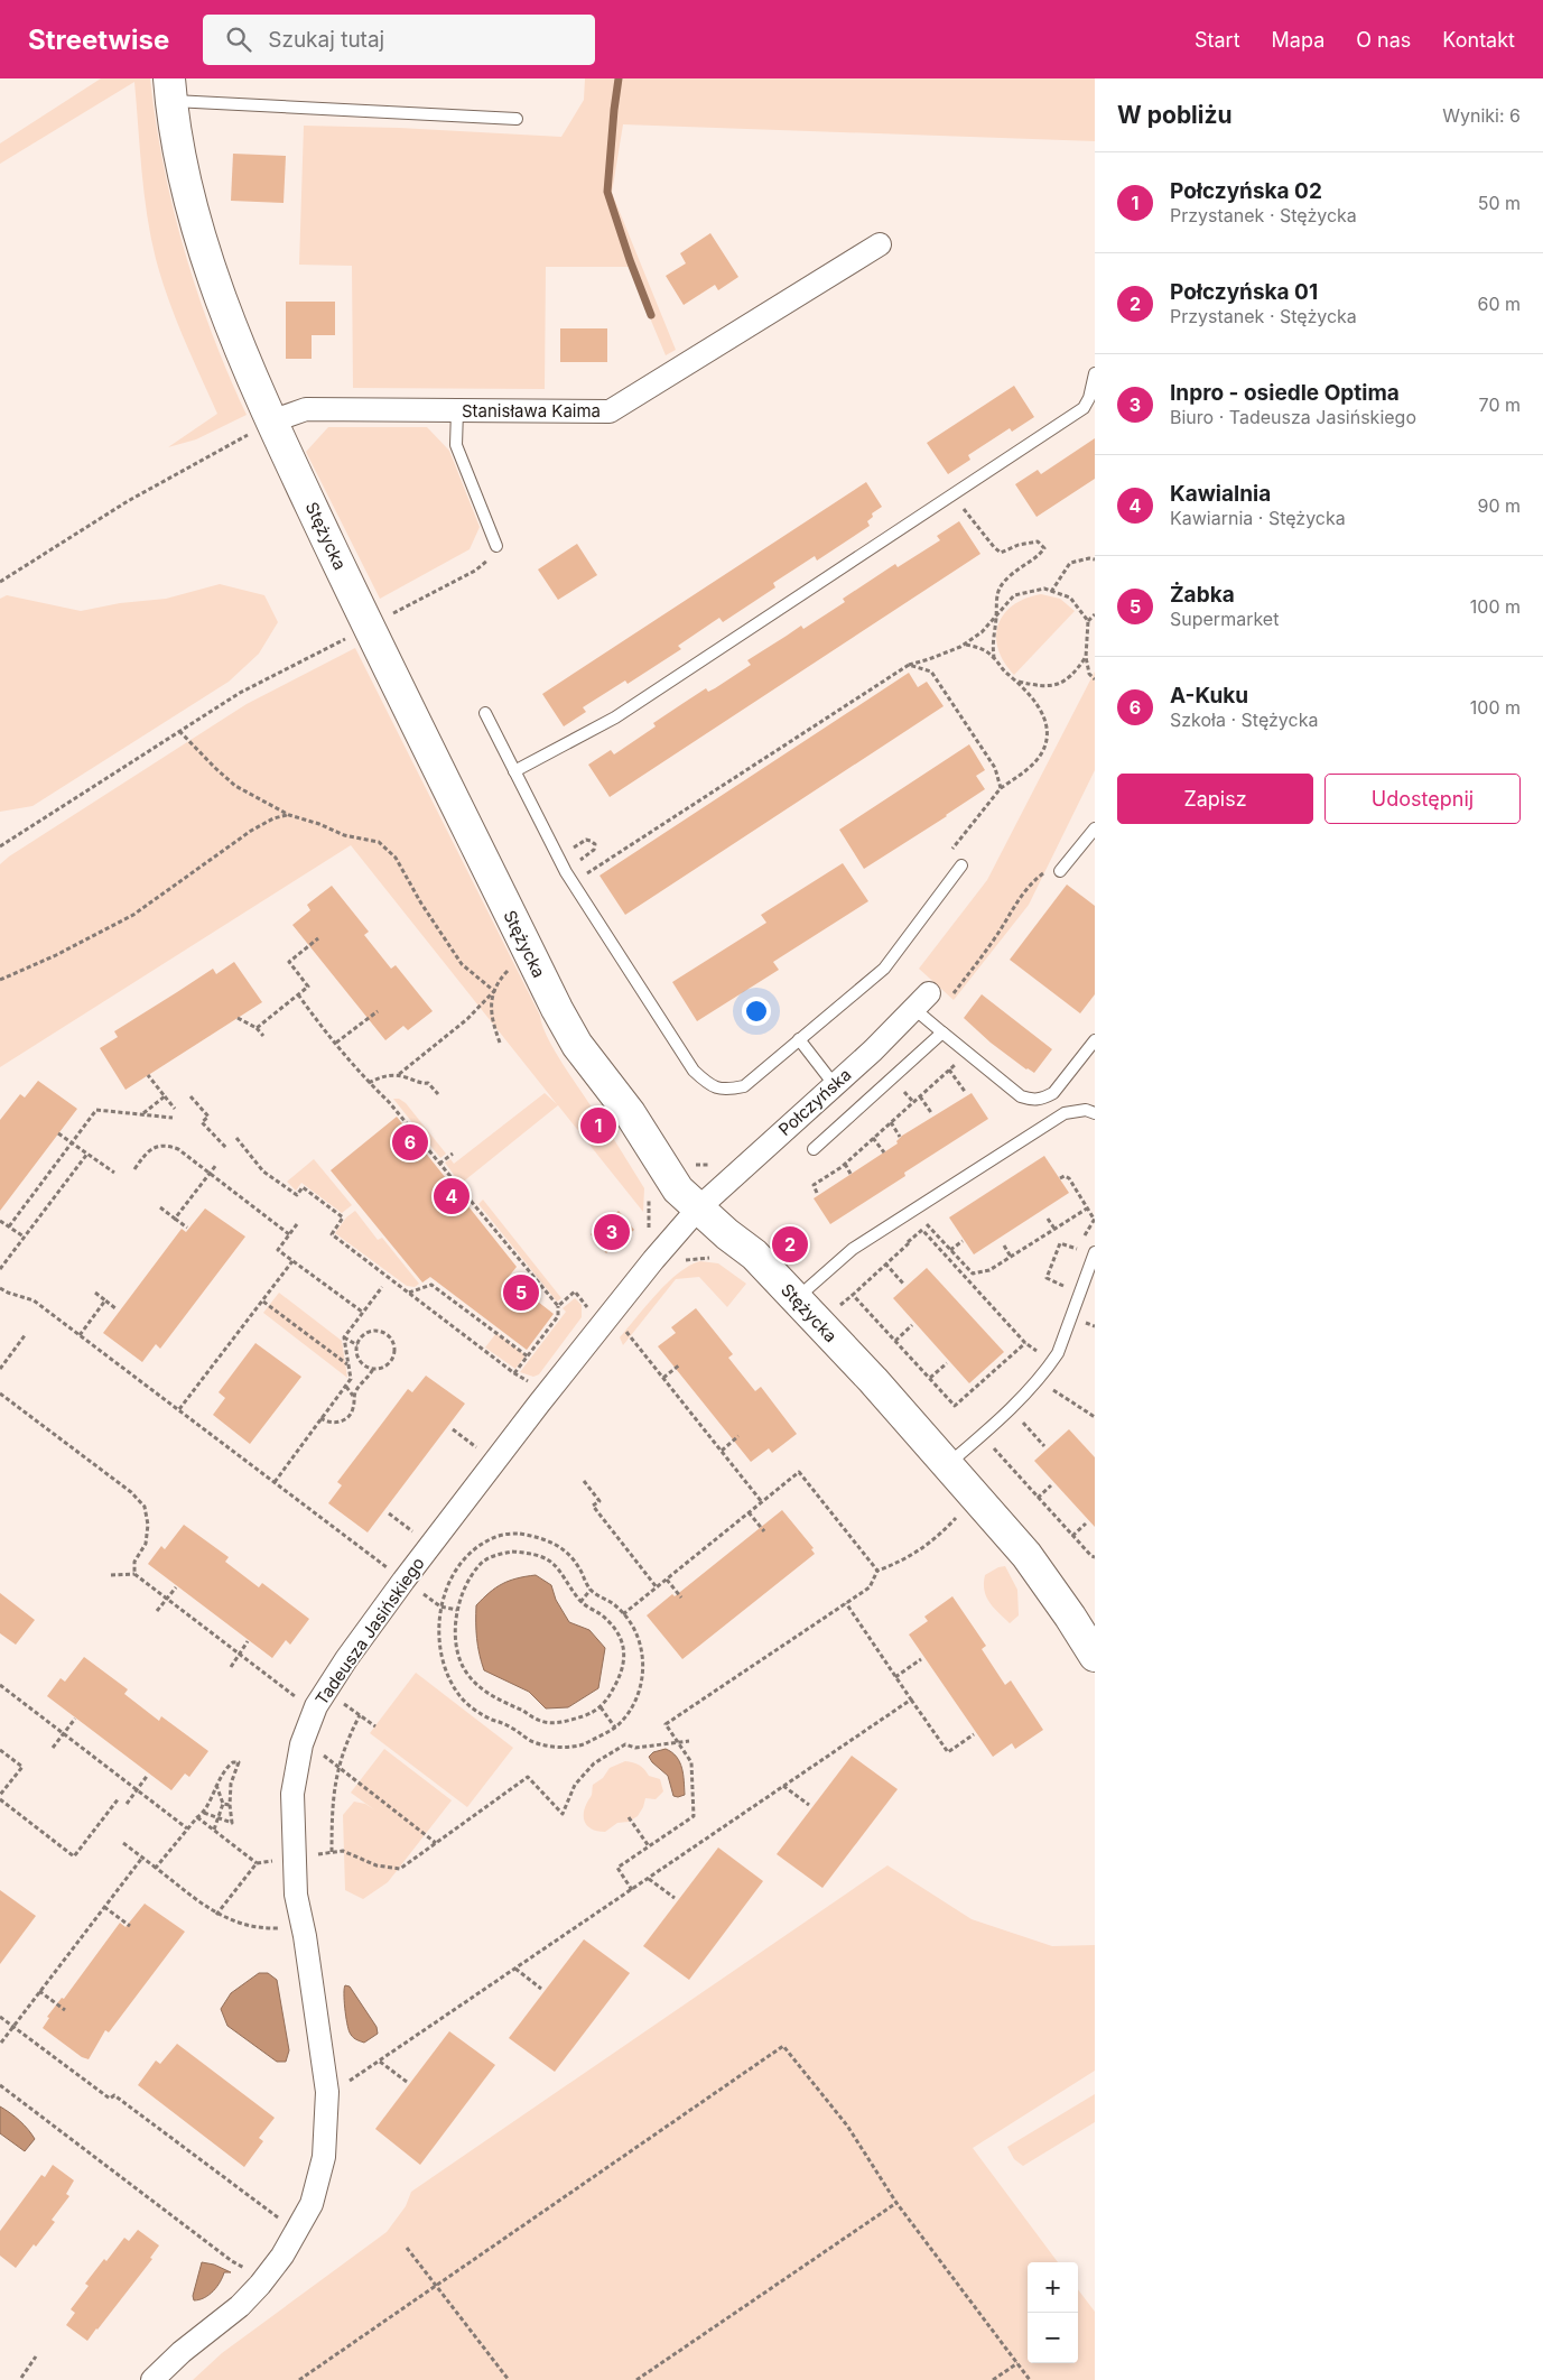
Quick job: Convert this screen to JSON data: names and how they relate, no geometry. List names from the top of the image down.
{
  "streets": {
    "street": [
      "Stanisława Kaima",
      "Stężycka",
      "Połczyńska",
      "Tadeusza Jasińskiego"
    ]
  },
  "crossings": [
    ["Stanisława Kaima", "Stężycka"],
    ["Stężycka", "Połczyńska"],
    ["Stężycka", "Tadeusza Jasińskiego"],
    ["Połczyńska", "Tadeusza Jasińskiego"]
  ],
  "page": {
    "header": "Streetwise",
    "search": "Szukaj tutaj",
    "nav": [
      "Start",
      "Mapa",
      "O nas",
      "Kontakt"
    ],
    "heading": ["W pobliżu", "Wyniki: 6"],
    "list": [
      {
        "mark": "1",
        "name": "Połczyńska 02",
        "note": "Przystanek · Stężycka",
        "value": "50 m"
      },
      {
        "mark": "2",
        "name": "Połczyńska 01",
        "note": "Przystanek · Stężycka",
        "value": "60 m"
      },
      {
        "mark": "3",
        "name": "Inpro - osiedle Optima",
        "note": "Biuro · Tadeusza Jasińskiego",
        "value": "70 m"
      },
      {
        "mark": "4",
        "name": "Kawialnia",
        "note": "Kawiarnia · Stężycka",
        "value": "90 m"
      },
      {
        "mark": "5",
        "name": "Żabka",
        "note": "Supermarket",
        "value": "100 m"
      },
      {
        "mark": "6",
        "name": "A-Kuku",
        "note": "Szkoła · Stężycka",
        "value": "100 m"
      }
    ],
    "buttons": ["Zapisz", "Udostępnij"],
    "pins": [
      "1",
      "6",
      "4",
      "3",
      "2",
      "5"
    ],
    "map_buttons": ["+", "−"]
  }
}
